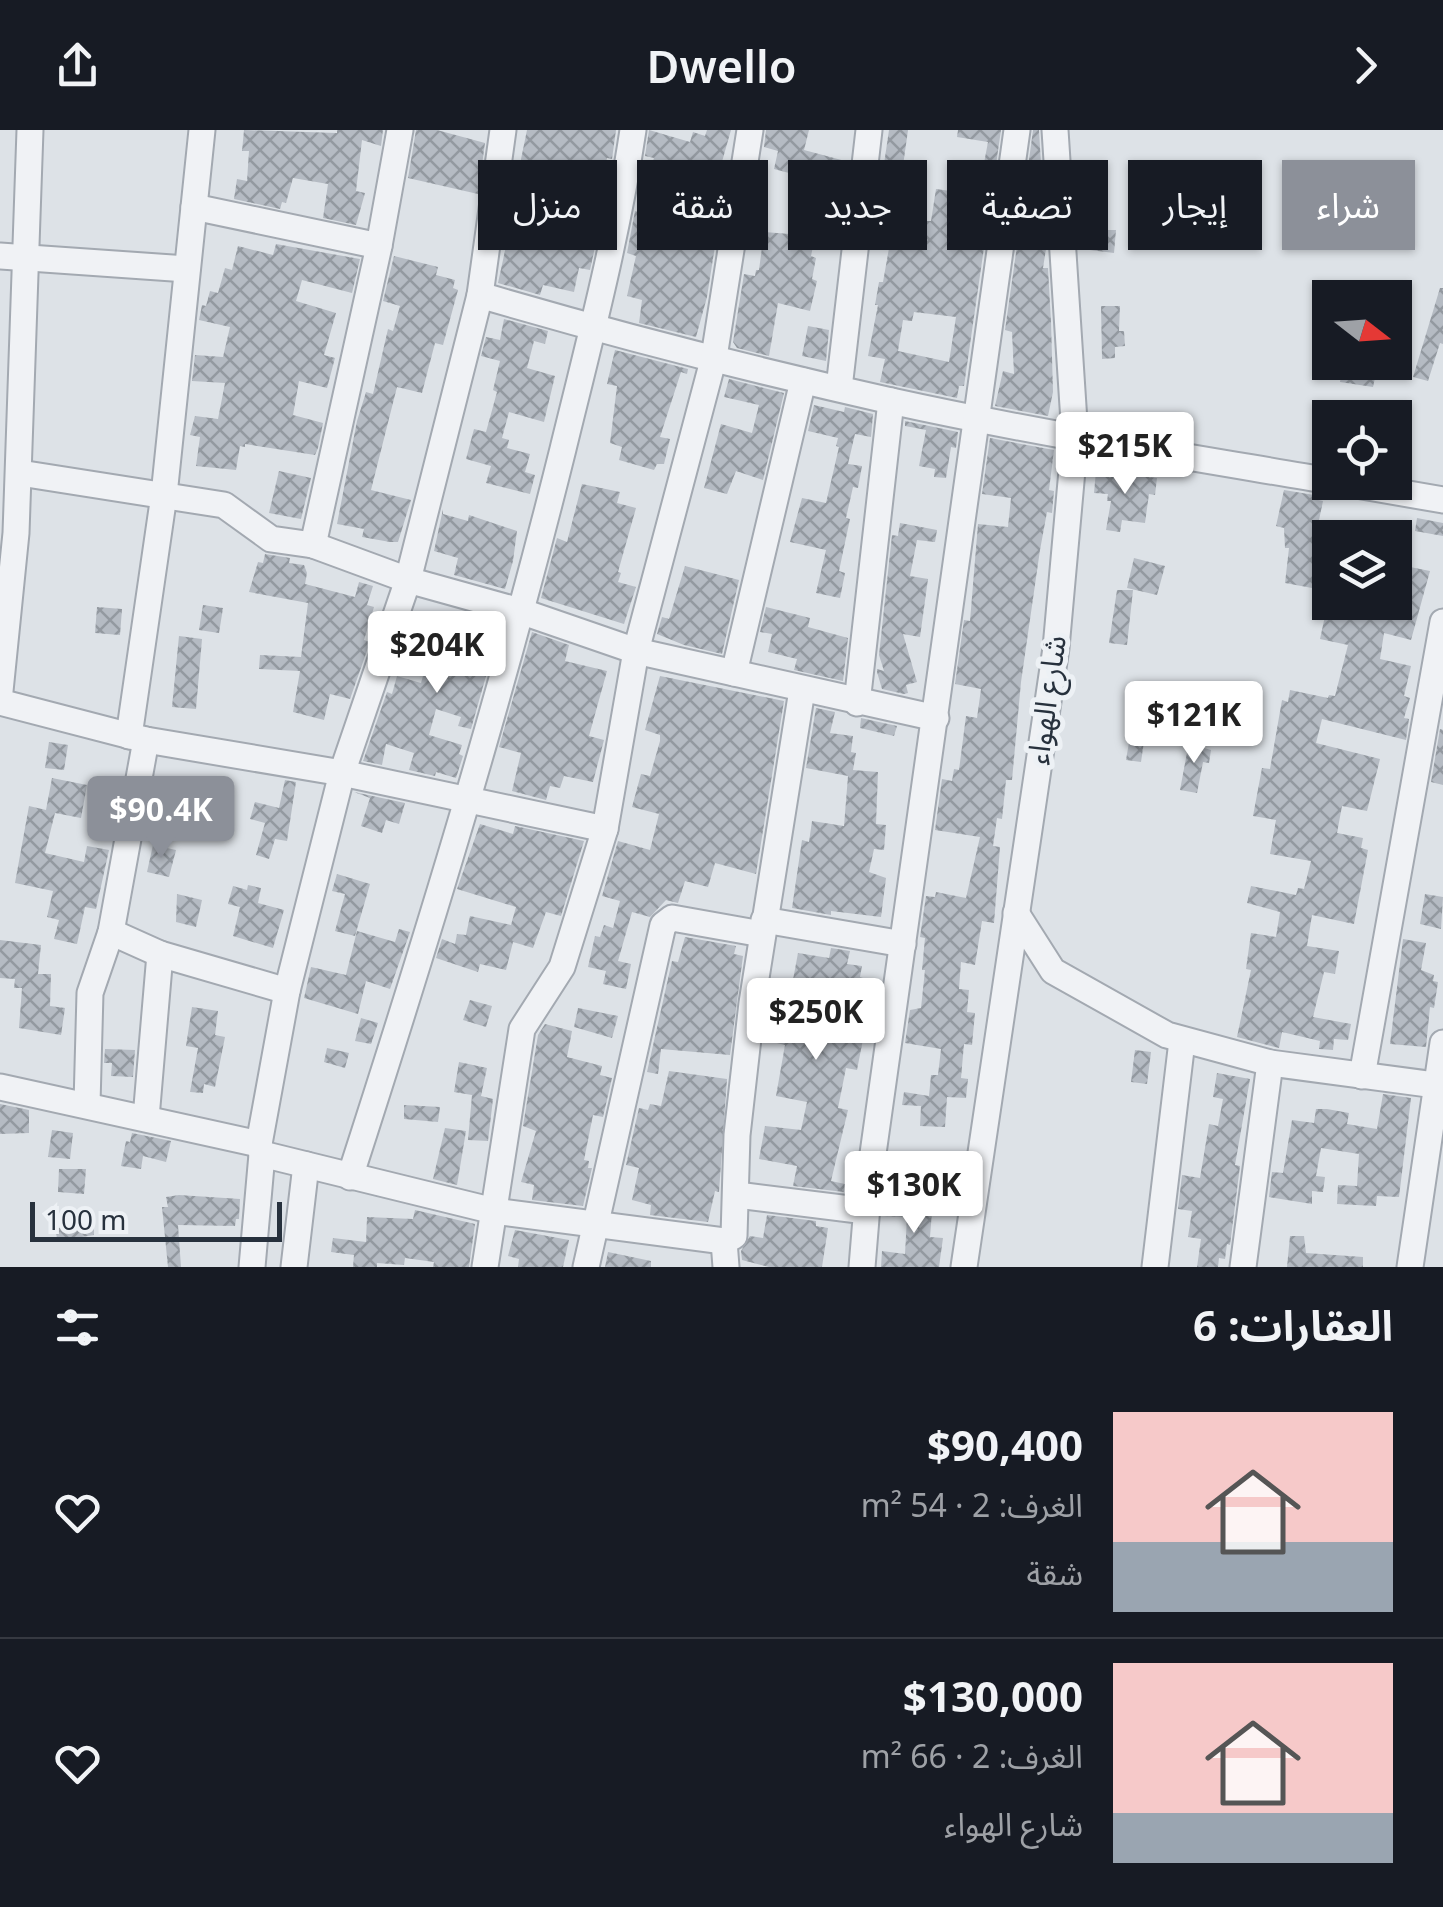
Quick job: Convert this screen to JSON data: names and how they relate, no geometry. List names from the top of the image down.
{
  "streets": {
    "street": ["شارع الهواء"]
  },
  "scale_bar": "100 m",
  "north": "right",
  "page": {
    "header": "Dwello",
    "chip": [
      "شراء",
      "إيجار",
      "تصفية",
      "جديد",
      "شقة",
      "منزل"
    ],
    "price": [
      "$215K",
      "$204K",
      "$121K",
      "$90.4K",
      "$250K",
      "$130K"
    ],
    "scale": "100 m",
    "heading": "العقارات: 6",
    "list": [
      {
        "name": "$90,400",
        "note": "الغرف: 2 · 54 m² · شقة"
      },
      {
        "name": "$130,000",
        "note": "الغرف: 2 · 66 m² · شارع الهواء"
      }
    ]
  }
}
